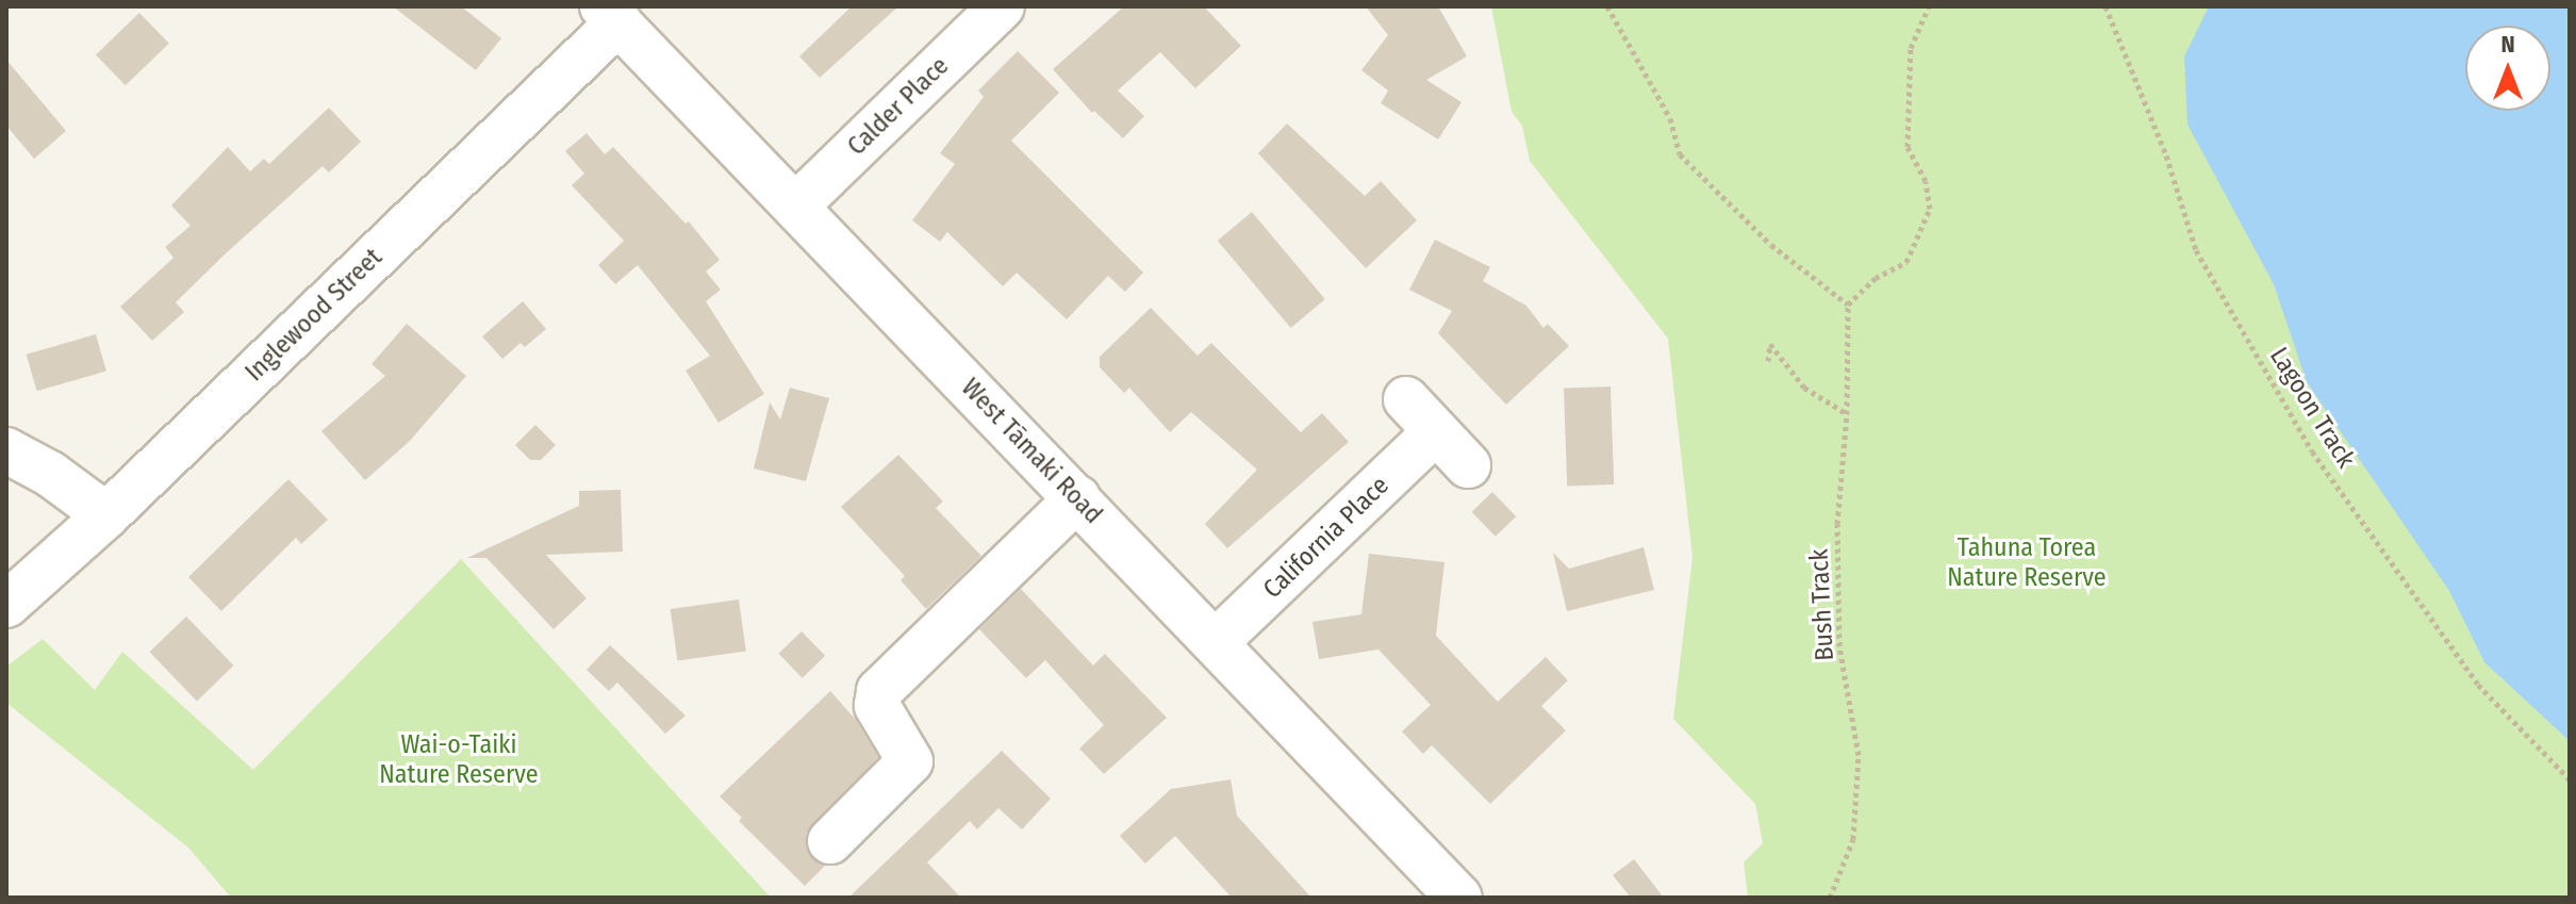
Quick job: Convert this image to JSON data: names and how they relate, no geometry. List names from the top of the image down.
{
  "streets": {
    "street": [
      "Calder Place",
      "Inglewood Street",
      "West Tāmaki Road",
      "California Place"
    ],
    "path": ["Lagoon Track", "Bush Track"]
  },
  "crossings": [
    ["Calder Place", "West Tāmaki Road"],
    ["Inglewood Street", "West Tāmaki Road"],
    ["West Tāmaki Road", "California Place"]
  ],
  "parks": ["Tahuna Torea Nature Reserve", "Wai-o-Taiki Nature Reserve"],
  "north": "top"
}
